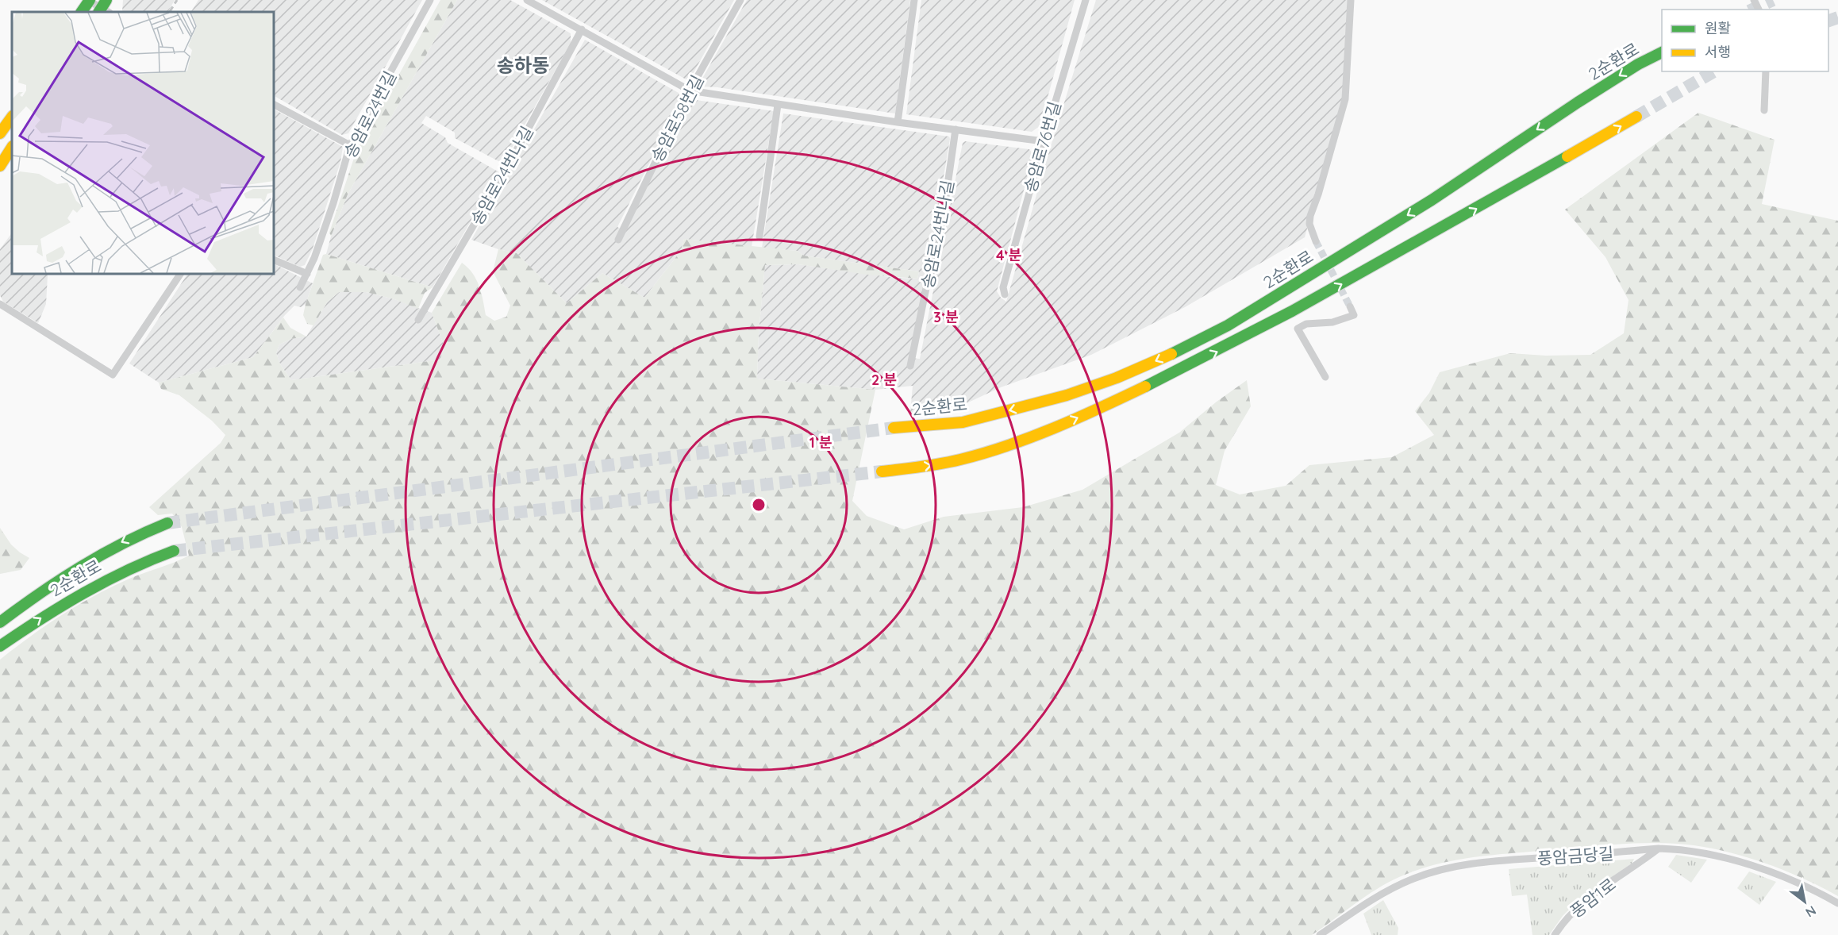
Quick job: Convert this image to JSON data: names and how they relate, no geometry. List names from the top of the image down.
{
  "streets": {
    "main road": ["2순환로"],
    "street": [
      "송암로24번길",
      "송암로58번길",
      "송암로76번길",
      "송암로24번나길",
      "풍암금당길",
      "풍암1로"
    ]
  },
  "crossings": [
    ["풍암금당길", "풍암1로"]
  ],
  "districts": ["송하동"],
  "legend": ["원활", "서행"],
  "north": "bottom right",
  "rings": [
    "4 분",
    "3 분",
    "2 분",
    "1 분"
  ]
}
